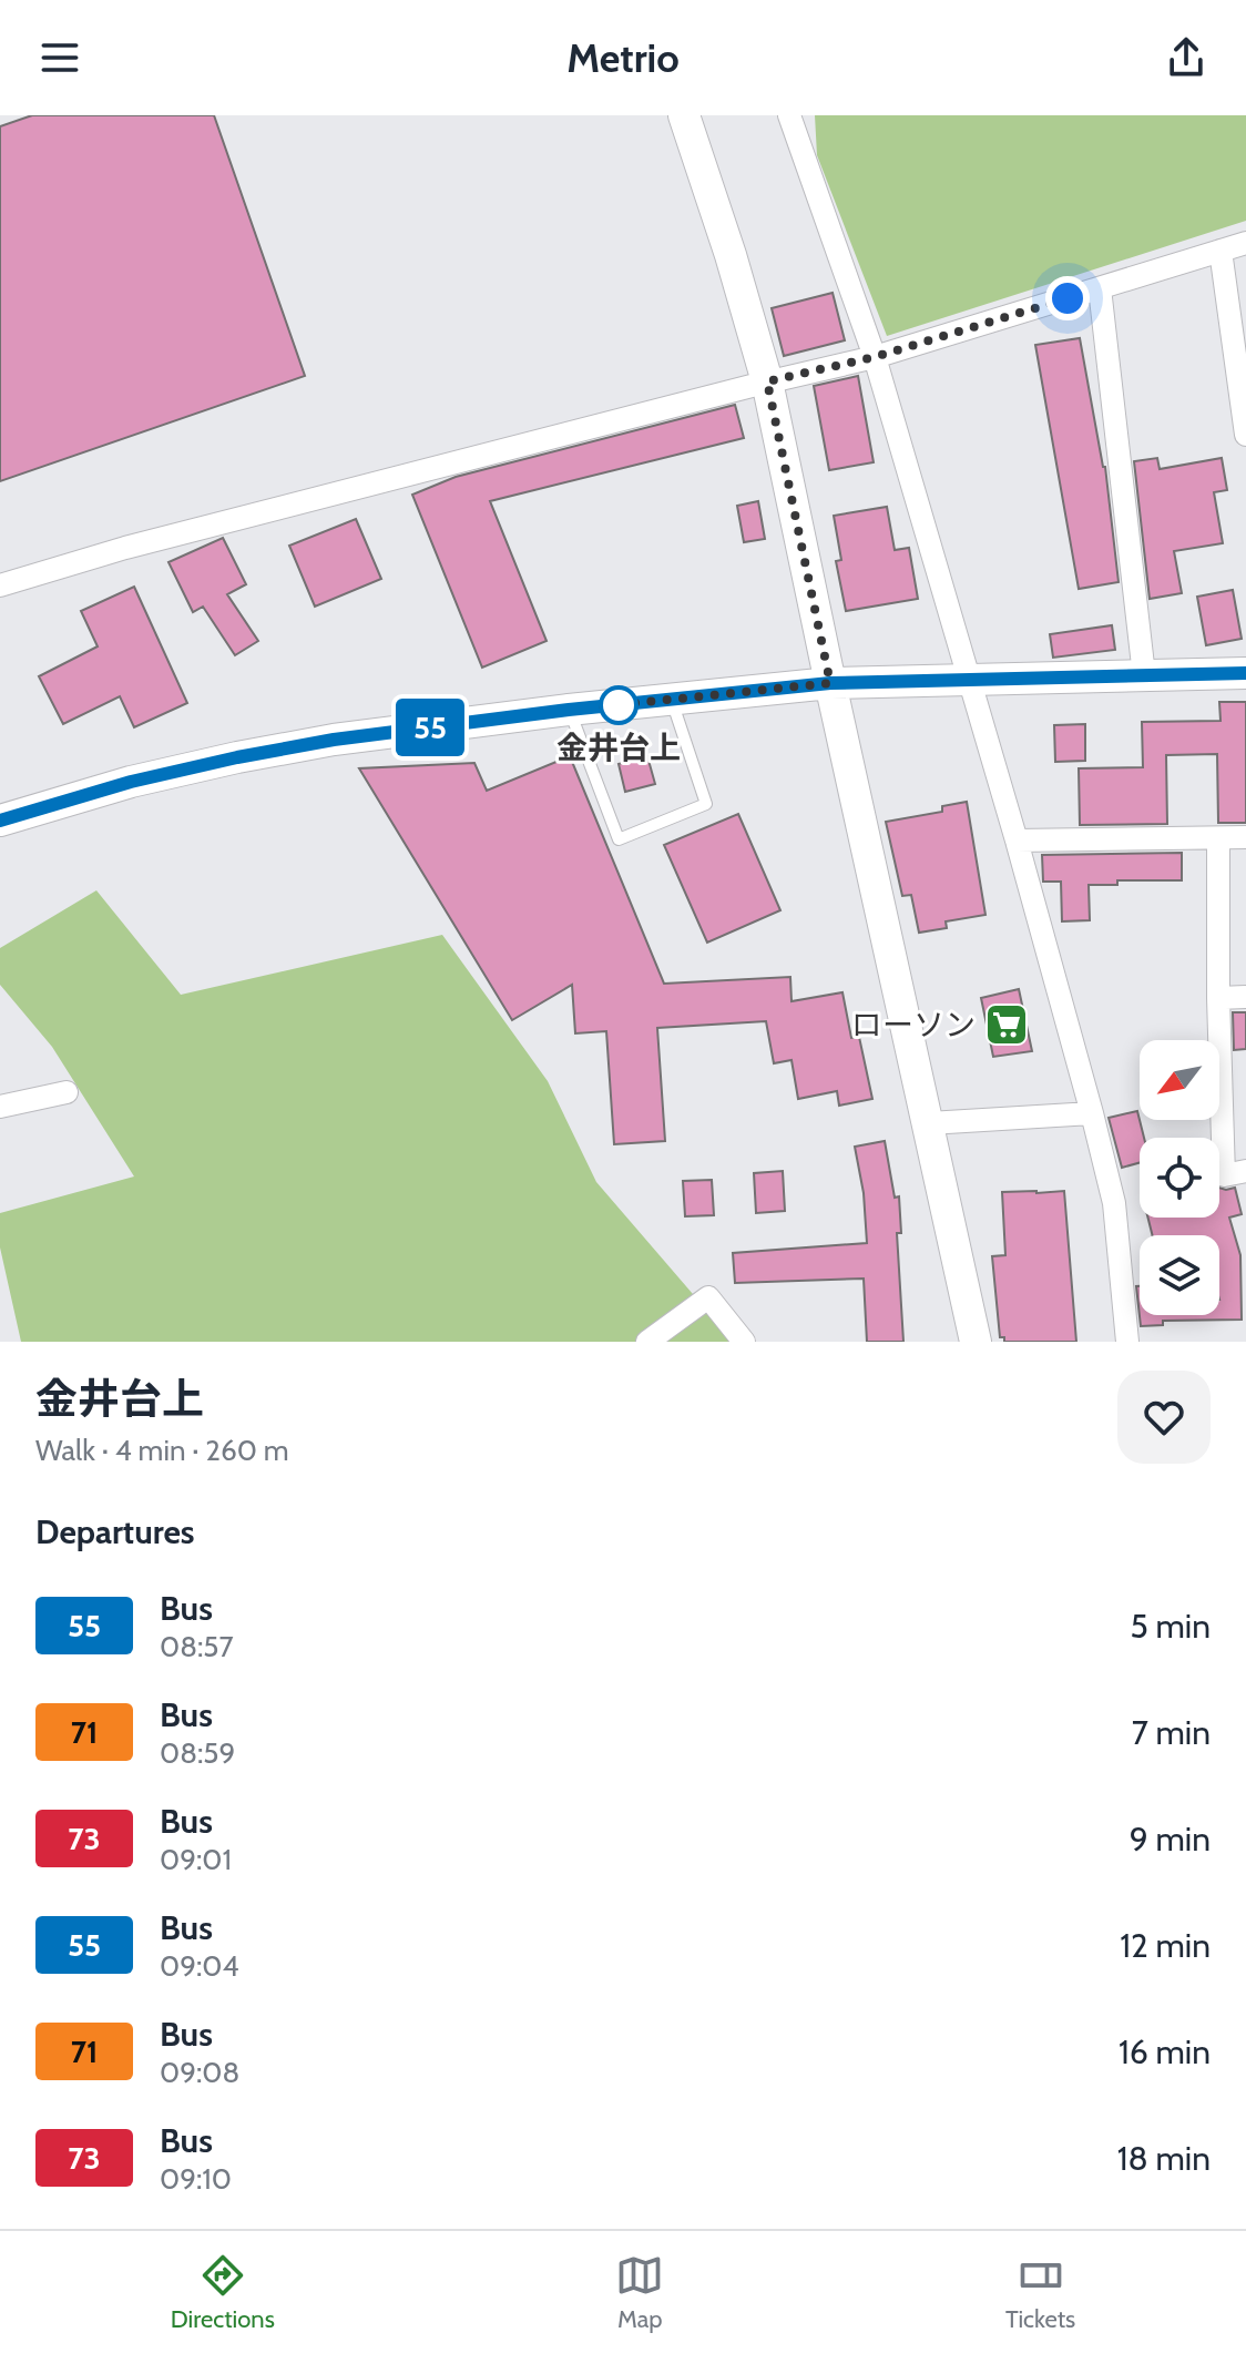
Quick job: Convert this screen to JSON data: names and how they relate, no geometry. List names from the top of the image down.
{
  "places": {
    "other": ["金井台上"],
    "supermarket": ["ローソン"]
  },
  "lines": ["bus line 55"],
  "north": "bottom left",
  "page": {
    "header": "Metrio",
    "on_map": "55",
    "heading": [
      ["金井台上", "Walk · 4 min · 260 m"],
      "Departures"
    ],
    "list": [
      {
        "mark": "55",
        "name": "Bus",
        "note": "08:57",
        "value": "5 min"
      },
      {
        "mark": "71",
        "name": "Bus",
        "note": "08:59",
        "value": "7 min"
      },
      {
        "mark": "73",
        "name": "Bus",
        "note": "09:01",
        "value": "9 min"
      },
      {
        "mark": "55",
        "name": "Bus",
        "note": "09:04",
        "value": "12 min"
      },
      {
        "mark": "71",
        "name": "Bus",
        "note": "09:08",
        "value": "16 min"
      },
      {
        "mark": "73",
        "name": "Bus",
        "note": "09:10",
        "value": "18 min"
      }
    ],
    "tabs": ["Directions", "Map", "Tickets"]
  }
}
